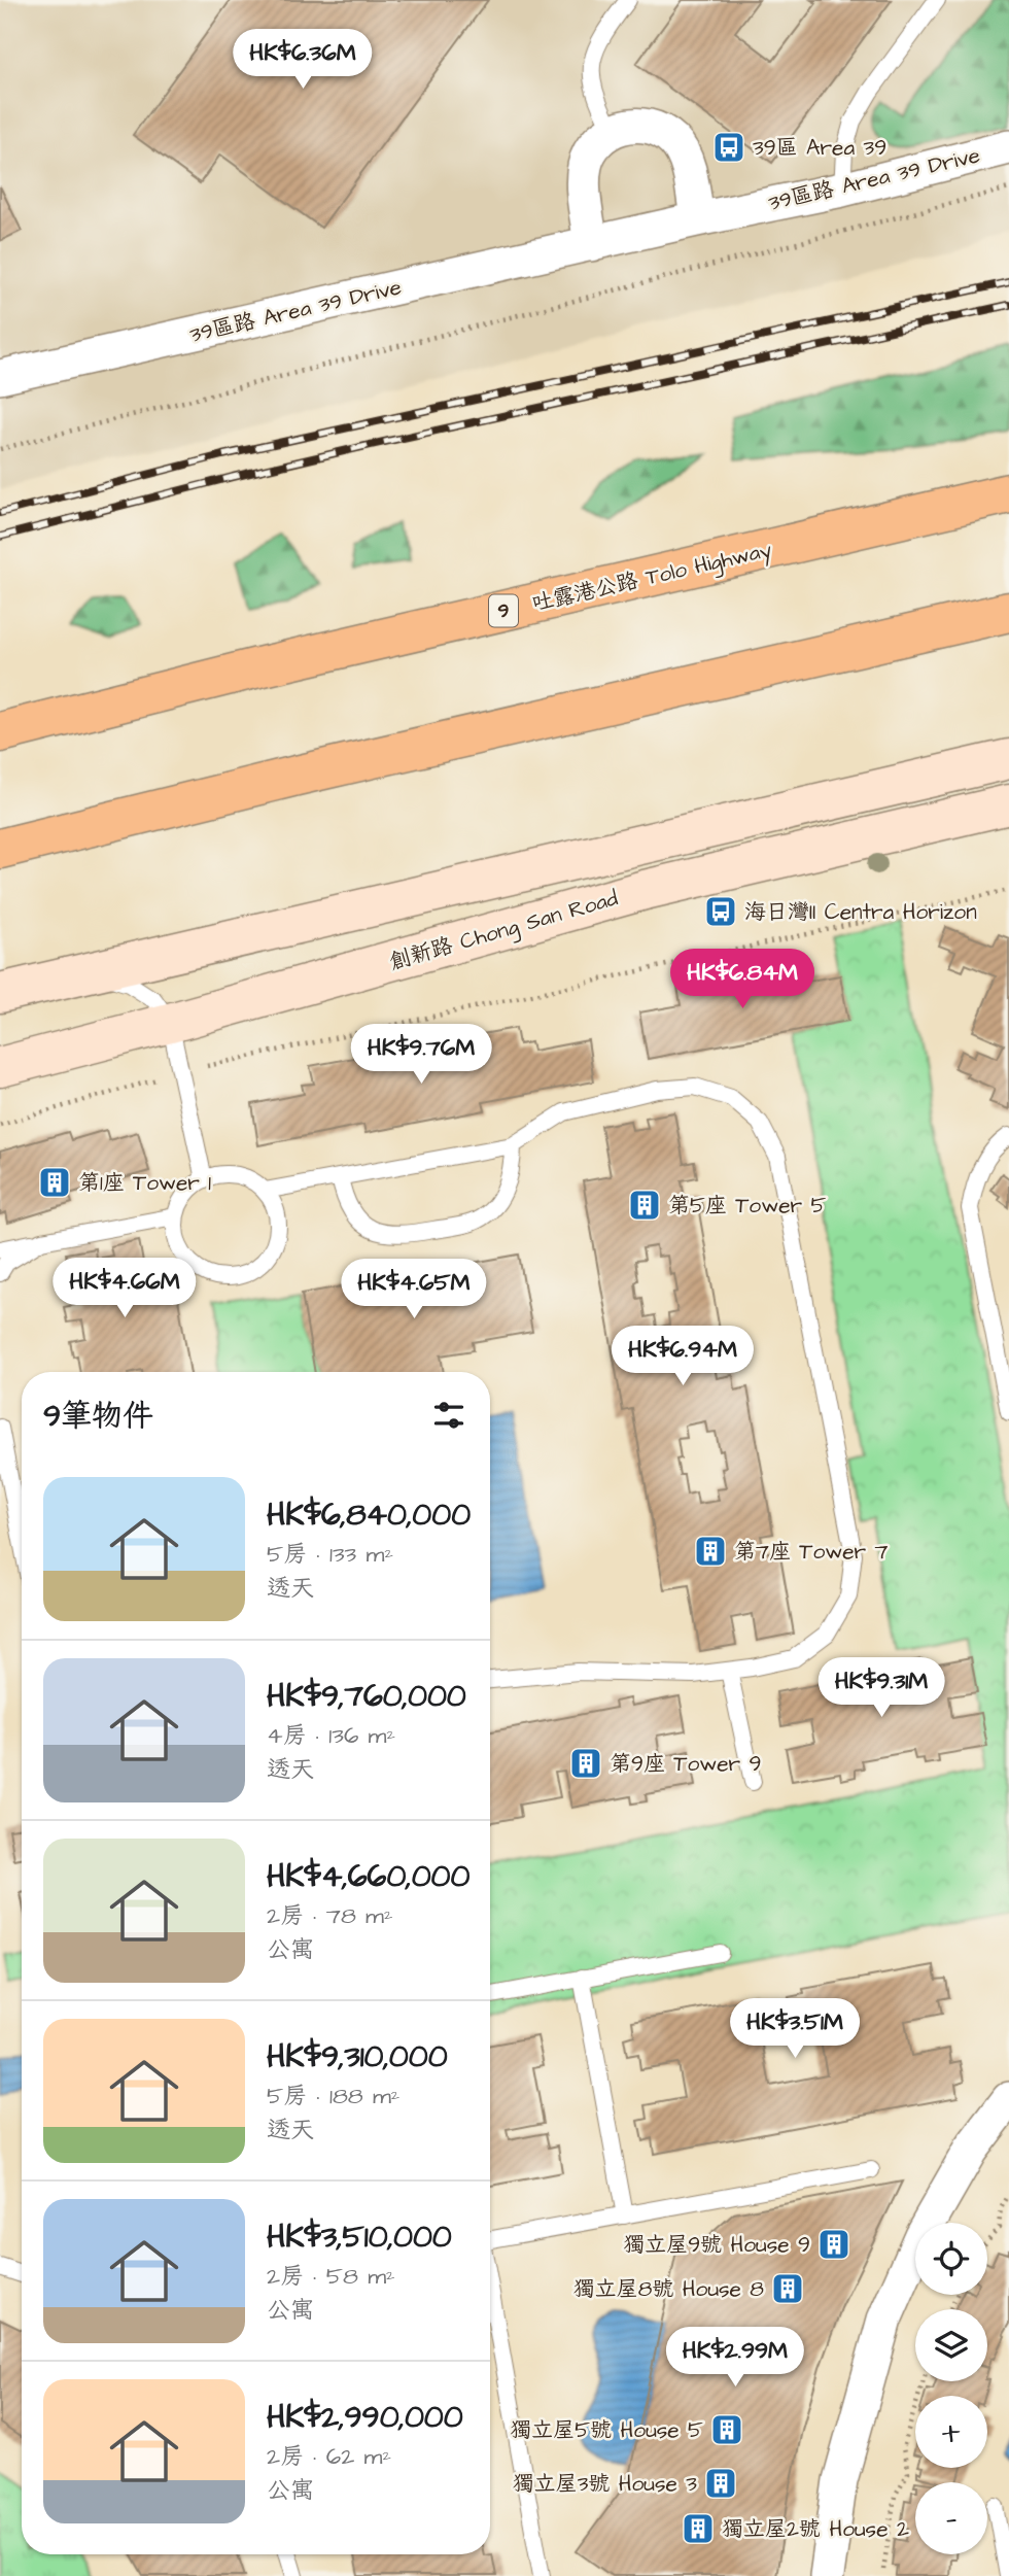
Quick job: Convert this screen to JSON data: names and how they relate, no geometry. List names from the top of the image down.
{
  "streets": {
    "highway": ["吐露港公路 Tolo Highway", "9"],
    "main road": ["創新路 Chong San Road"],
    "street": ["39區路 Area 39 Drive"]
  },
  "places": {
    "bus stop": ["39區 Area 39", "海日灣II Centra Horizon"],
    "building": [
      "第1座 Tower 1",
      "第5座 Tower 5",
      "第7座 Tower 7",
      "第9座 Tower 9",
      "獨立屋9號 House 9",
      "獨立屋8號 House 8",
      "獨立屋5號 House 5",
      "獨立屋3號 House 3",
      "獨立屋2號 House 2"
    ]
  },
  "page": {
    "price": [
      "HK$6.36M",
      "HK$6.84M",
      "HK$9.76M",
      "HK$4.66M",
      "HK$4.65M",
      "HK$6.94M",
      "HK$9.31M",
      "HK$3.51M",
      "HK$2.99M"
    ],
    "heading": "9筆物件",
    "list": [
      {
        "name": "HK$6,840,000",
        "note": "5房 · 133 m² · 透天"
      },
      {
        "name": "HK$9,760,000",
        "note": "4房 · 136 m² · 透天"
      },
      {
        "name": "HK$4,660,000",
        "note": "2房 · 78 m² · 公寓"
      },
      {
        "name": "HK$9,310,000",
        "note": "5房 · 188 m² · 透天"
      },
      {
        "name": "HK$3,510,000",
        "note": "2房 · 58 m² · 公寓"
      },
      {
        "name": "HK$2,990,000",
        "note": "2房 · 62 m² · 公寓"
      }
    ],
    "map_buttons": ["+", "−"]
  }
}
